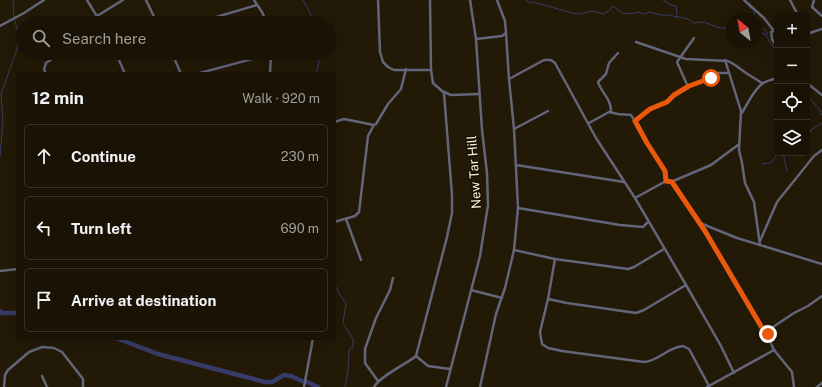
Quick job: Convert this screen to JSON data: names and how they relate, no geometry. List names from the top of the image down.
{
  "streets": {
    "street": ["New Tar Hill"]
  },
  "north": "top left",
  "page": {
    "map_buttons": ["+", "−"],
    "search": "Search here",
    "heading": ["12 min", "Walk · 920 m"],
    "list": [
      ["Continue", "230 m"],
      ["Turn left", "690 m"],
      "Arrive at destination"
    ]
  }
}
